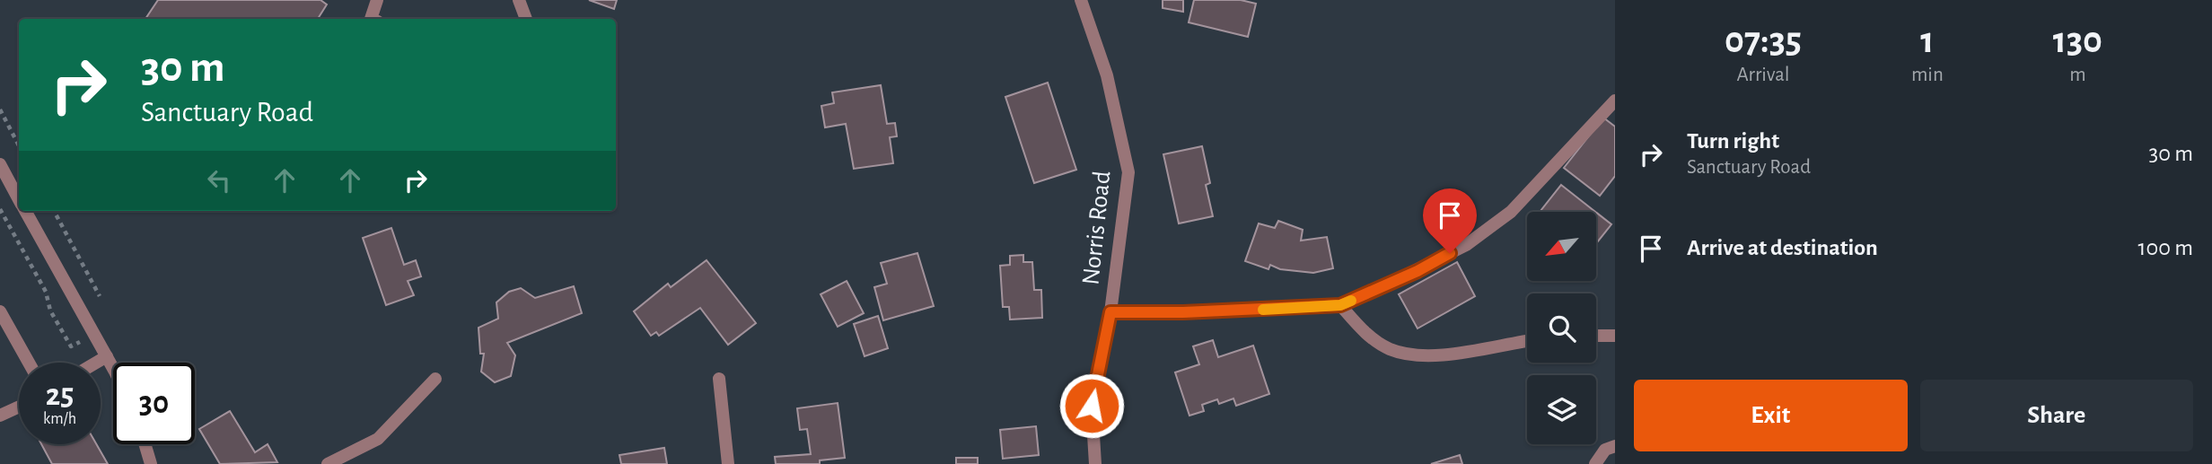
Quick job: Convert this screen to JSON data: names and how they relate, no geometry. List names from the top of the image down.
{
  "streets": {
    "street": ["Norris Road"]
  },
  "north": "bottom left",
  "page": {
    "eta": [
      "07:35",
      "Arrival",
      "1",
      "min",
      "130",
      "m"
    ],
    "turn": ["30 m", "Sanctuary Road"],
    "list": [
      {
        "name": "Turn right",
        "note": "Sanctuary Road",
        "value": "30 m"
      },
      {
        "name": "Arrive at destination",
        "value": "100 m"
      }
    ],
    "speed": "25 km/h",
    "limit": "30",
    "buttons": ["Exit", "Share"]
  }
}
